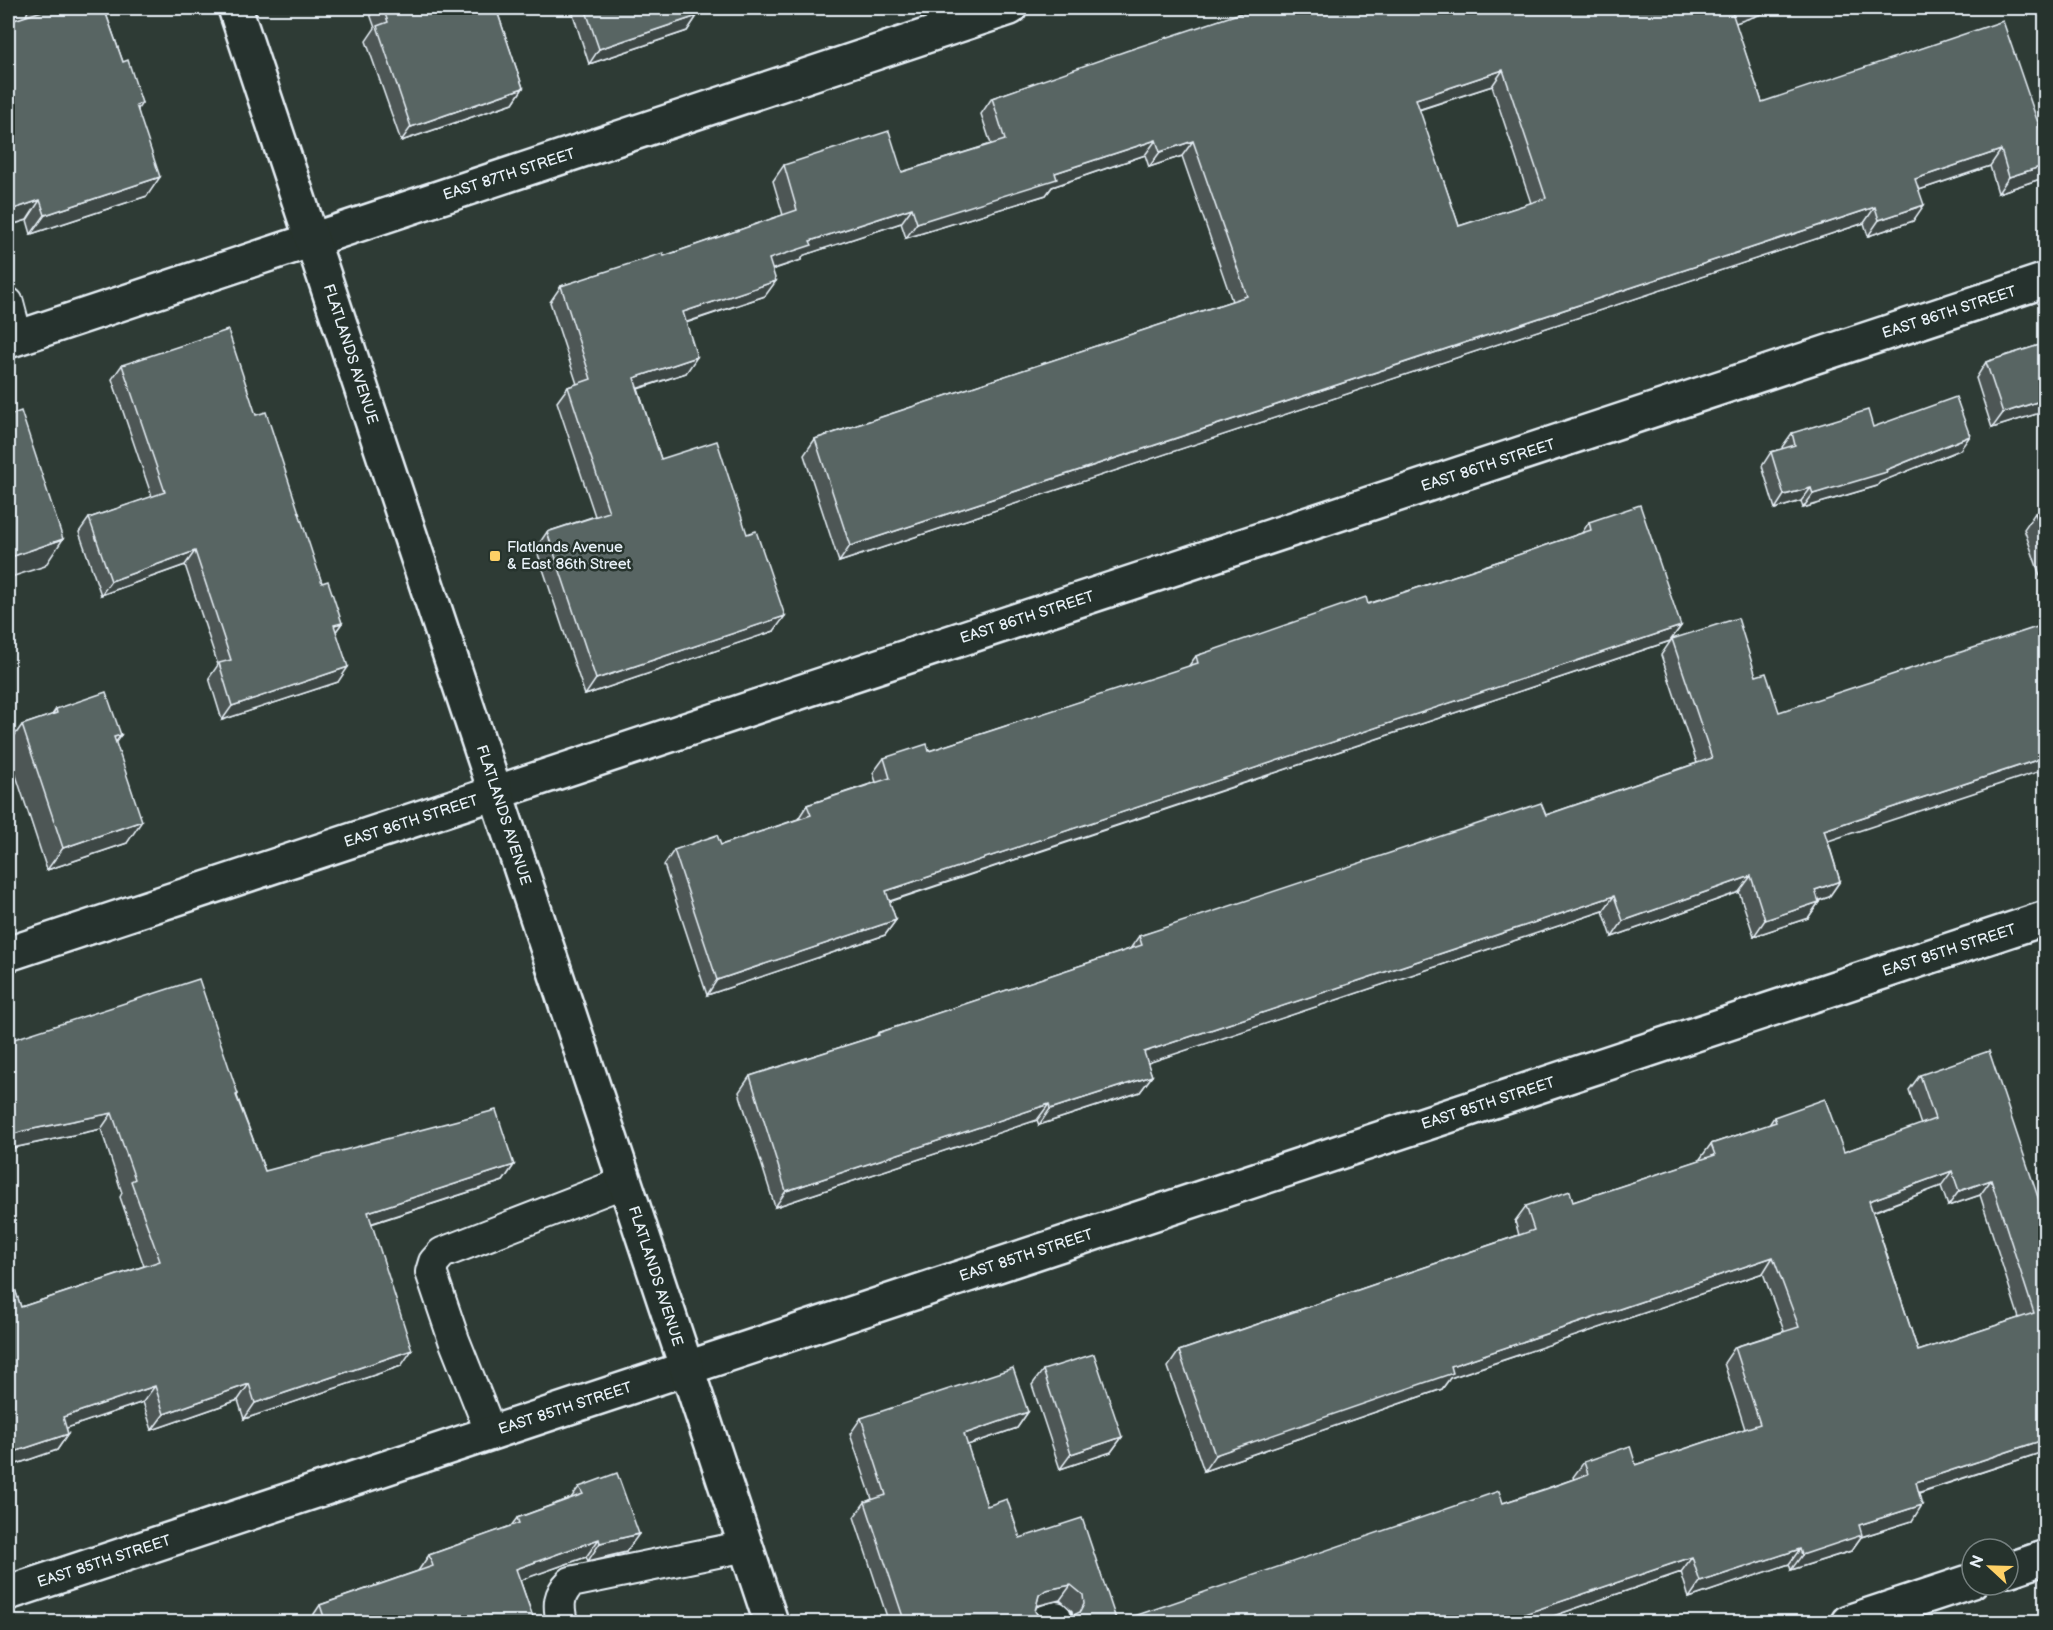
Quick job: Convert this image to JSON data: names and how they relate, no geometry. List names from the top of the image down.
{
  "streets": {
    "street": [
      "EAST 87TH STREET",
      "EAST 86TH STREET",
      "FLATLANDS AVENUE",
      "EAST 85TH STREET"
    ]
  },
  "crossings": [
    ["EAST 87TH STREET", "FLATLANDS AVENUE"],
    ["EAST 86TH STREET", "FLATLANDS AVENUE"],
    ["FLATLANDS AVENUE", "EAST 85TH STREET"]
  ],
  "places": {
    "transit": ["Flatlands Avenue & East 86th Street"]
  },
  "north": "left"
}
